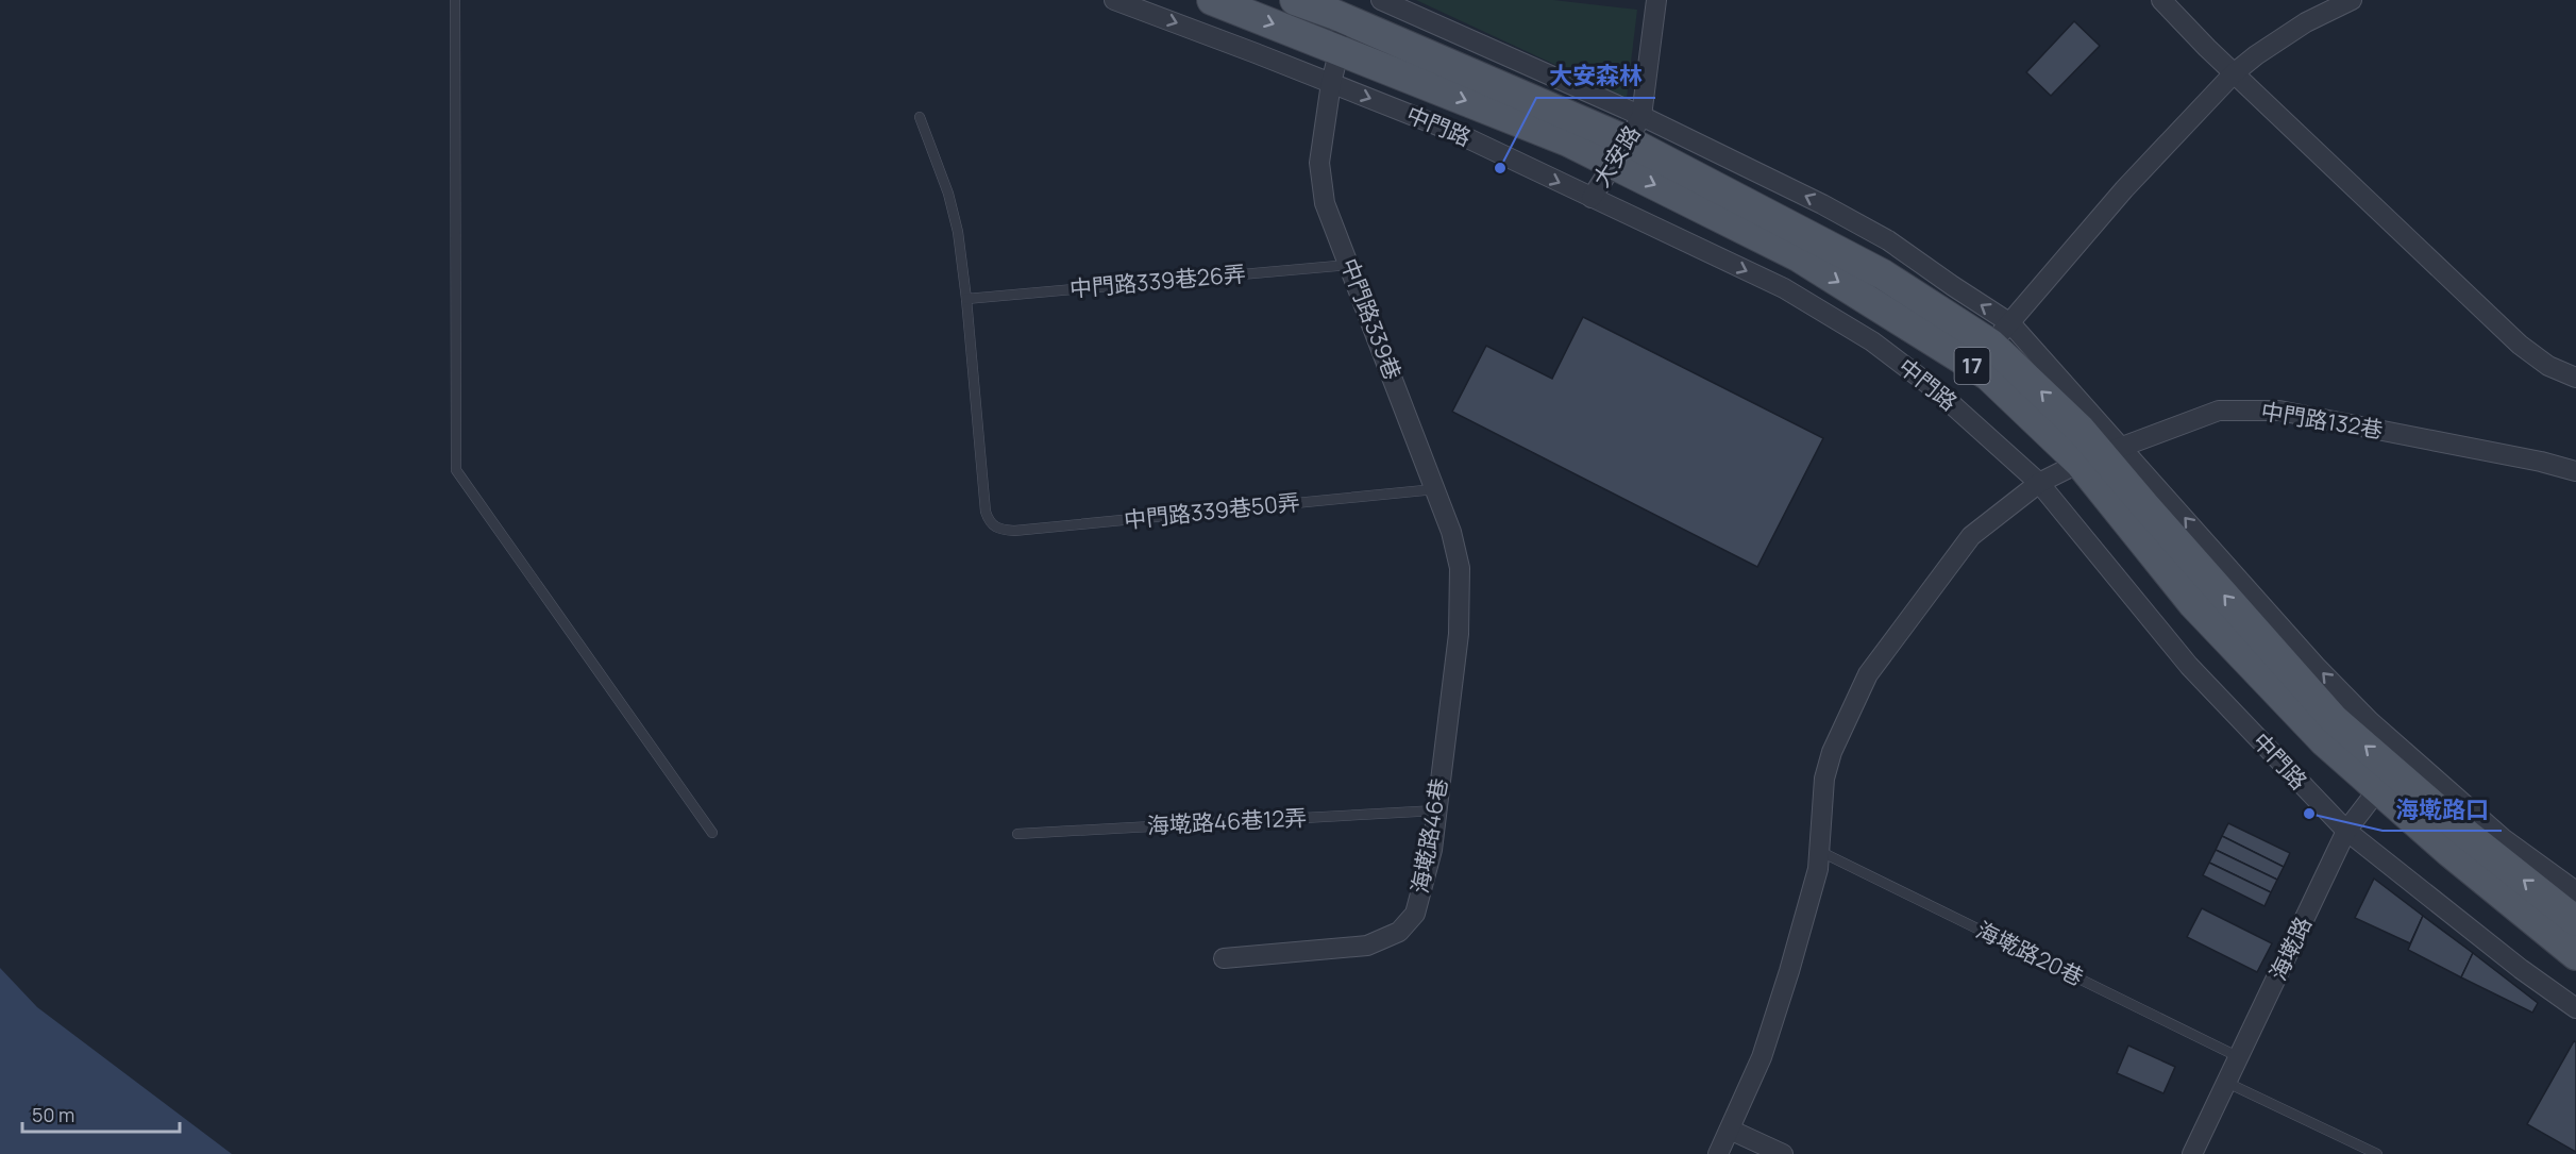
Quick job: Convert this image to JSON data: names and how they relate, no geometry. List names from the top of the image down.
{
  "streets": {
    "main road": ["中門路", "17"],
    "street": [
      "大安路",
      "中門路339巷",
      "中門路132巷",
      "海墘路46巷",
      "海墘路"
    ],
    "lane": [
      "中門路339巷26弄",
      "中門路339巷50弄",
      "海墘路46巷12弄",
      "海墘路20巷"
    ]
  },
  "crossings": [
    ["中門路", "大安路"],
    ["中門路", "中門路339巷"],
    ["中門路", "中門路132巷"],
    ["中門路", "海墘路"],
    ["中門路339巷26弄", "中門路339巷"],
    ["中門路339巷26弄", "中門路339巷50弄"],
    ["中門路339巷", "中門路339巷50弄"],
    ["中門路339巷", "海墘路46巷"],
    ["中門路132巷", "海墘路20巷"],
    ["海墘路46巷12弄", "海墘路46巷"],
    ["海墘路", "海墘路20巷"]
  ],
  "places": ["大安森林", "海墘路口"],
  "scale_bar": "50 m"
}
